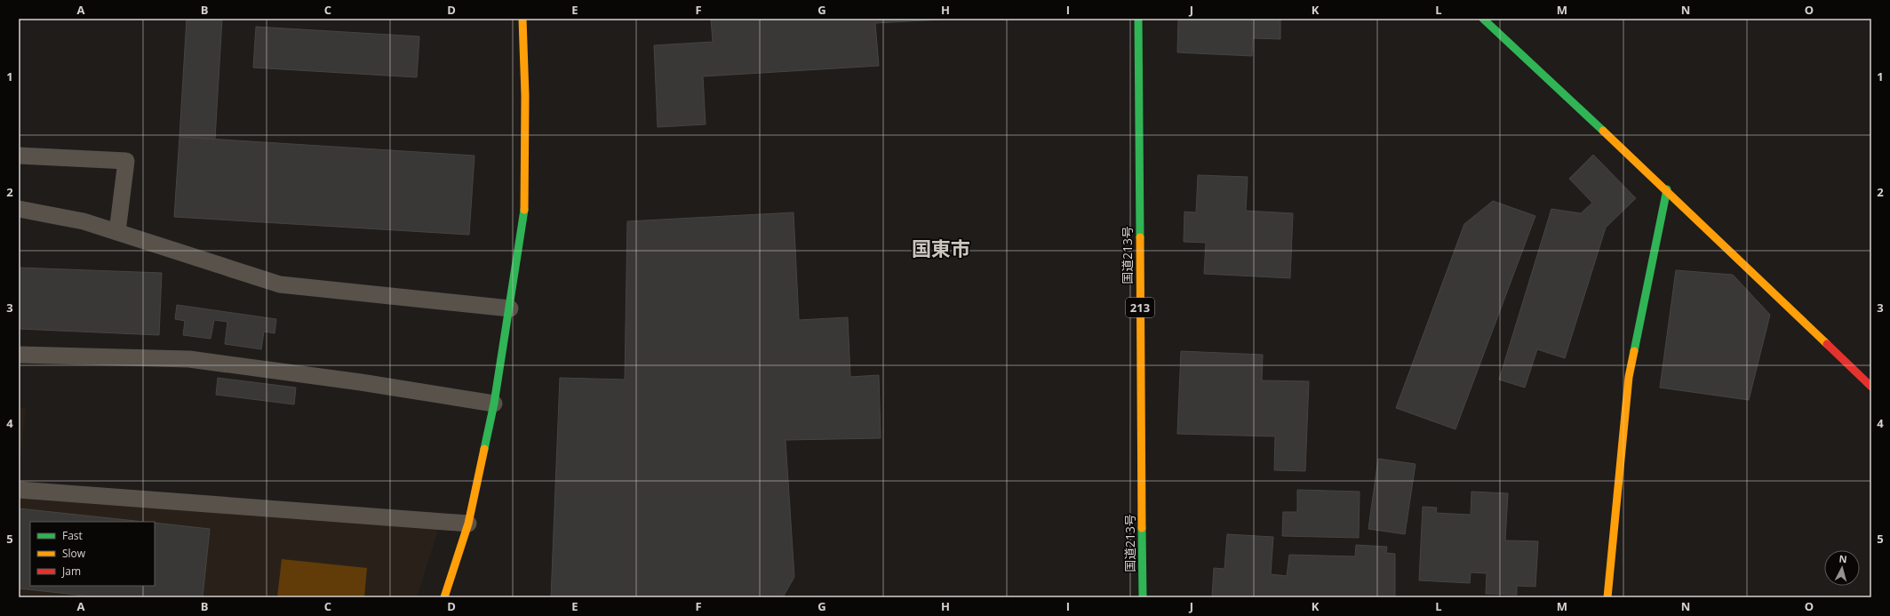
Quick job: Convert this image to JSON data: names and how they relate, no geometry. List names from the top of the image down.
{
  "streets": {
    "main road": ["国道213号", "213"]
  },
  "districts": ["国東市"],
  "legend": ["Fast", "Slow", "Jam"],
  "north": "top",
  "grid": {
    "columns": [
      "A",
      "B",
      "C",
      "D",
      "E",
      "F",
      "G",
      "H",
      "I",
      "J",
      "K",
      "L",
      "M",
      "N",
      "O"
    ],
    "rows": [
      "1",
      "2",
      "3",
      "4",
      "5"
    ]
  }
}
